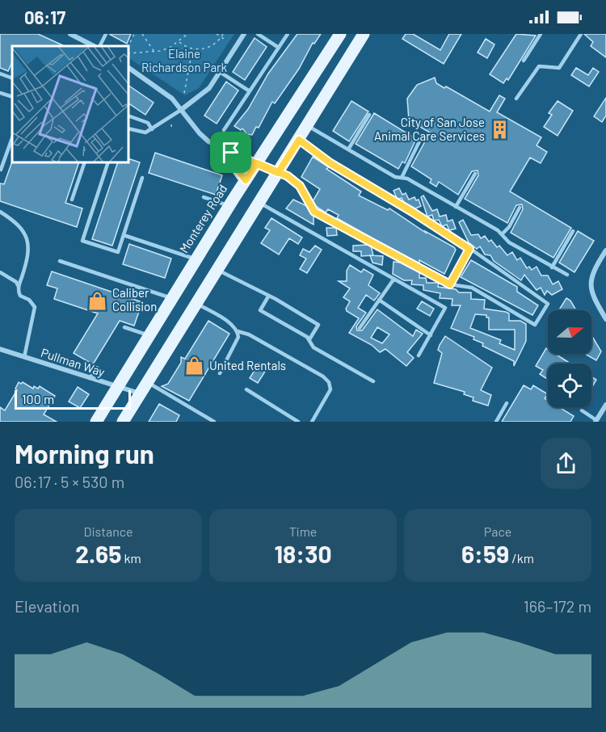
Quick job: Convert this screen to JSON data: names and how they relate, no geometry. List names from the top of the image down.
{
  "streets": {
    "main road": ["Monterey Road"],
    "street": ["Pullman Way"]
  },
  "crossings": [
    ["Monterey Road", "Pullman Way"]
  ],
  "parks": ["Elaine Richardson Park"],
  "places": {
    "building": ["City of San Jose Animal Care Services"],
    "shop": ["Caliber Collision", "United Rentals"]
  },
  "scale_bar": "100 m",
  "north": "right",
  "page": {
    "status": "06:17",
    "scale": "100 m",
    "heading": ["Morning run", "06:17 · 5 × 530 m"],
    "stats": [
      ["Distance", "2.65 km"],
      ["Time", "18:30"],
      ["Pace", "6:59 /km"]
    ],
    "chart": ["Elevation", "166–172 m"]
  }
}
